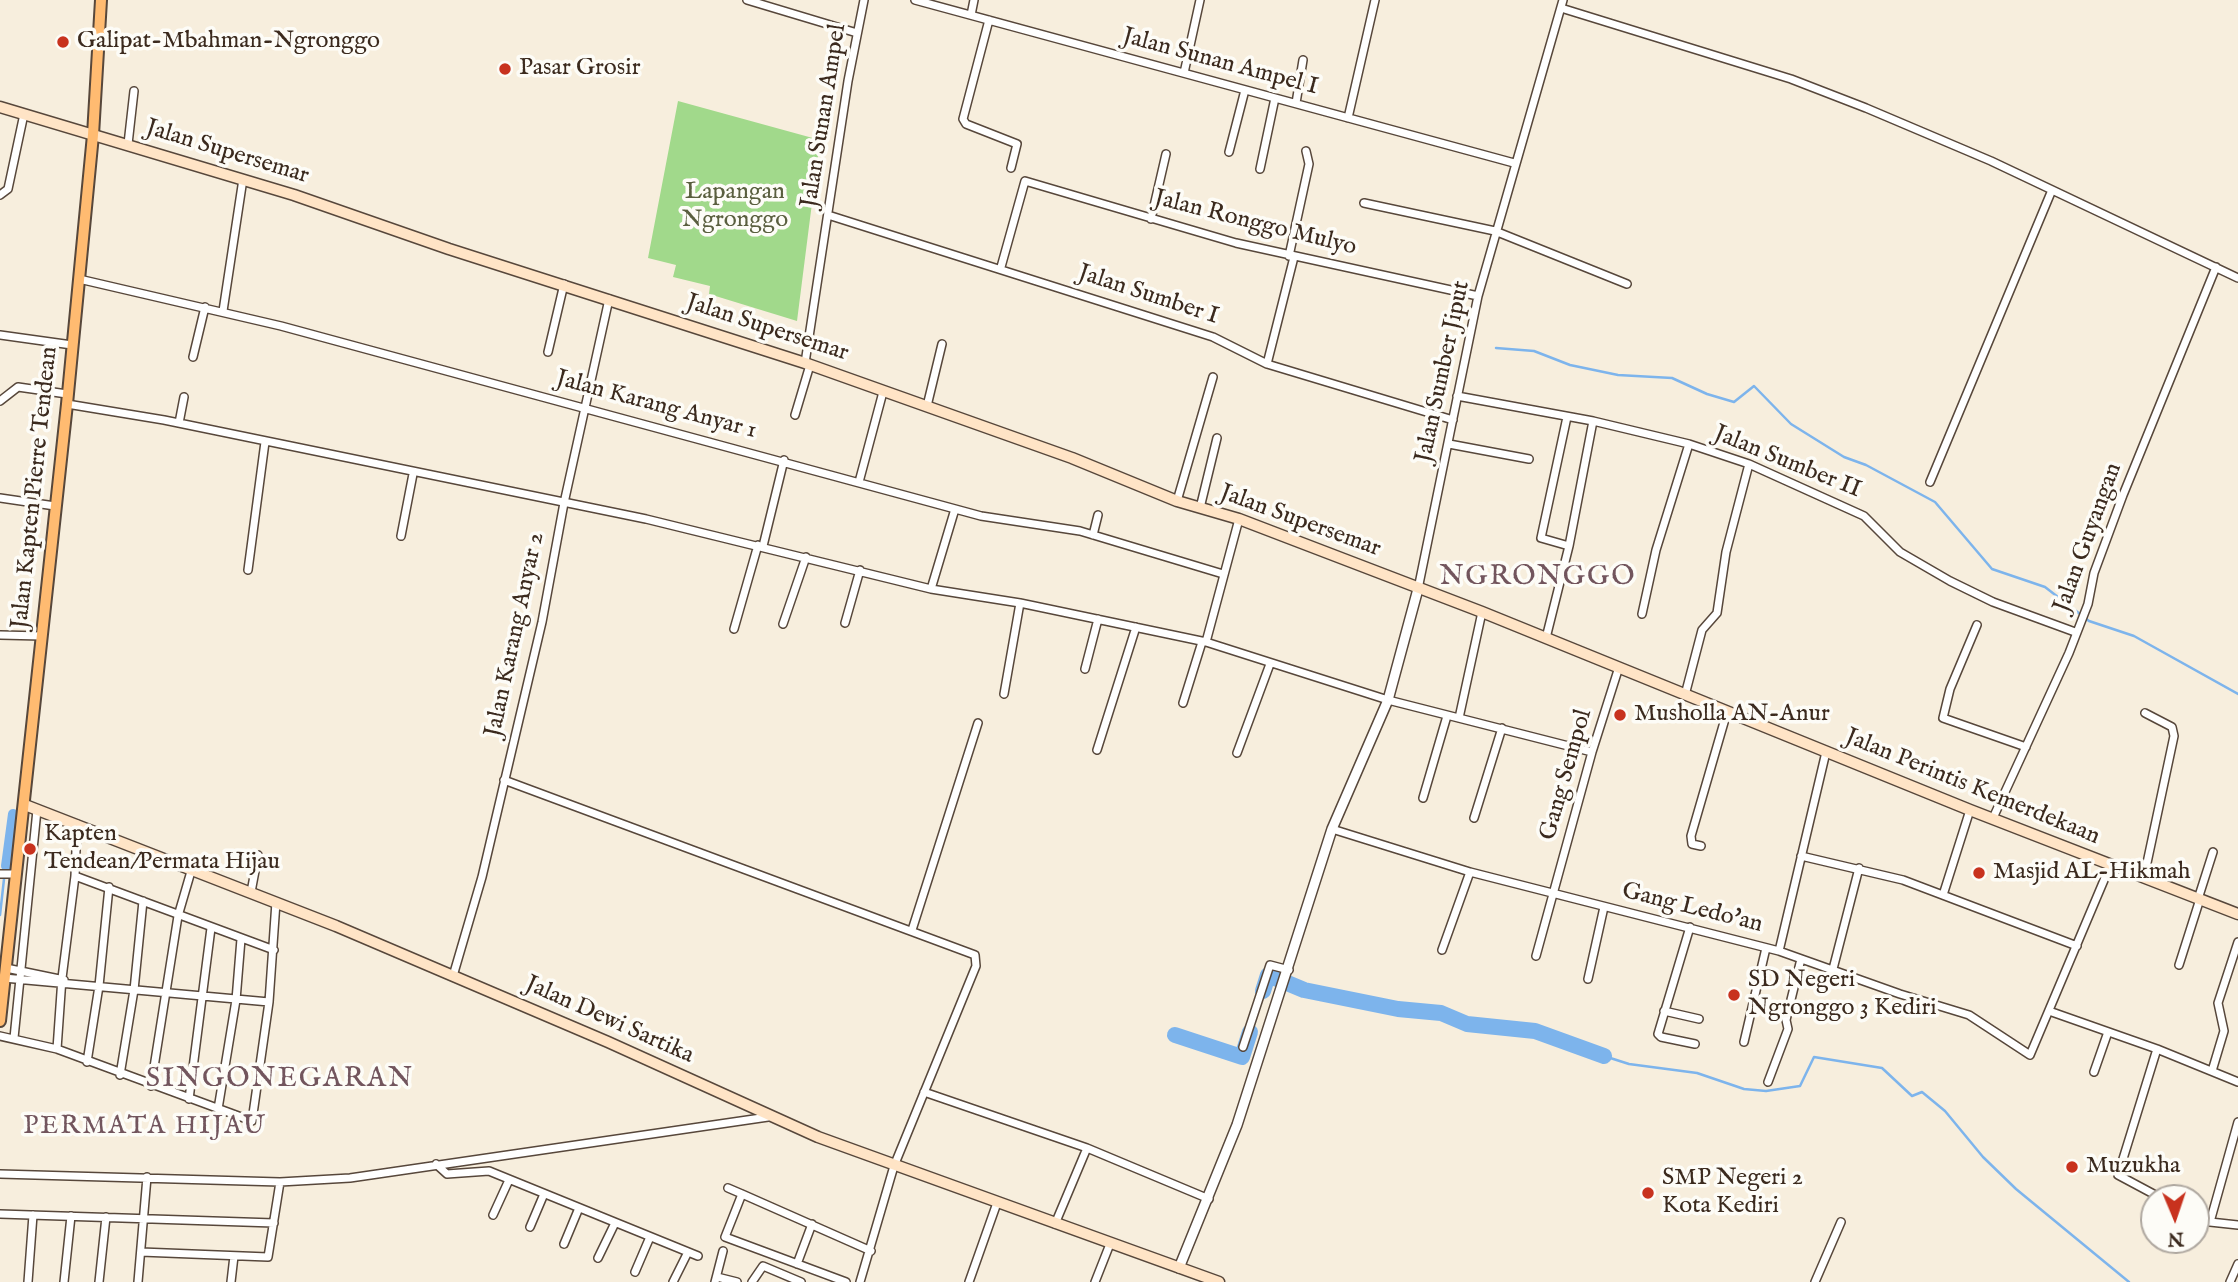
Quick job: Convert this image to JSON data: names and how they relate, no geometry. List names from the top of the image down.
{
  "streets": {
    "main road": [
      "Jalan Supersemar",
      "Jalan Kapten Pierre Tendean",
      "Jalan Perintis Kemerdekaan",
      "Jalan Dewi Sartika"
    ],
    "street": [
      "Jalan Sunan Ampel I",
      "Jalan Sunan Ampel",
      "Jalan Ronggo Mulyo",
      "Jalan Sumber I",
      "Jalan Sumber Jiput",
      "Jalan Karang Anyar 1",
      "Jalan Sumber II",
      "Jalan Guyangan",
      "Jalan Karang Anyar 2",
      "Gang Sempol",
      "Gang Ledo'an"
    ]
  },
  "crossings": [
    ["Jalan Sunan Ampel I", "Jalan Sumber Jiput"],
    ["Jalan Sunan Ampel", "Jalan Supersemar"],
    ["Jalan Sunan Ampel", "Jalan Sumber I"],
    ["Jalan Supersemar", "Jalan Sumber Jiput"],
    ["Jalan Supersemar", "Jalan Kapten Pierre Tendean"],
    ["Jalan Supersemar", "Jalan Karang Anyar 2"],
    ["Jalan Supersemar", "Jalan Perintis Kemerdekaan"],
    ["Jalan Ronggo Mulyo", "Jalan Sumber I"],
    ["Jalan Ronggo Mulyo", "Jalan Sumber Jiput"],
    ["Jalan Sumber I", "Jalan Sumber Jiput"],
    ["Jalan Sumber Jiput", "Jalan Sumber II"],
    ["Jalan Sumber Jiput", "Jalan Perintis Kemerdekaan"],
    ["Jalan Karang Anyar 1", "Jalan Kapten Pierre Tendean"],
    ["Jalan Karang Anyar 1", "Jalan Karang Anyar 2"],
    ["Jalan Sumber II", "Jalan Guyangan"],
    ["Jalan Kapten Pierre Tendean", "Jalan Dewi Sartika"],
    ["Jalan Guyangan", "Jalan Perintis Kemerdekaan"],
    ["Jalan Karang Anyar 2", "Jalan Dewi Sartika"],
    ["Gang Sempol", "Jalan Perintis Kemerdekaan"],
    ["Gang Sempol", "Gang Ledo'an"]
  ],
  "districts": ["NGRONGGO", "SINGONEGARAN", "PERMATA HIJAU"],
  "parks": ["Lapangan Ngronggo"],
  "places": [
    "Galipat-Mbahman-Ngronggo",
    "Pasar Grosir",
    "Musholla AN-Anur",
    "Kapten Tendean/Permata Hijau",
    "Masjid AL-Hikmah",
    "SD Negeri Ngronggo 3 Kediri",
    "Muzukha",
    "SMP Negeri 2 Kota Kediri"
  ],
  "north": "bottom"
}
